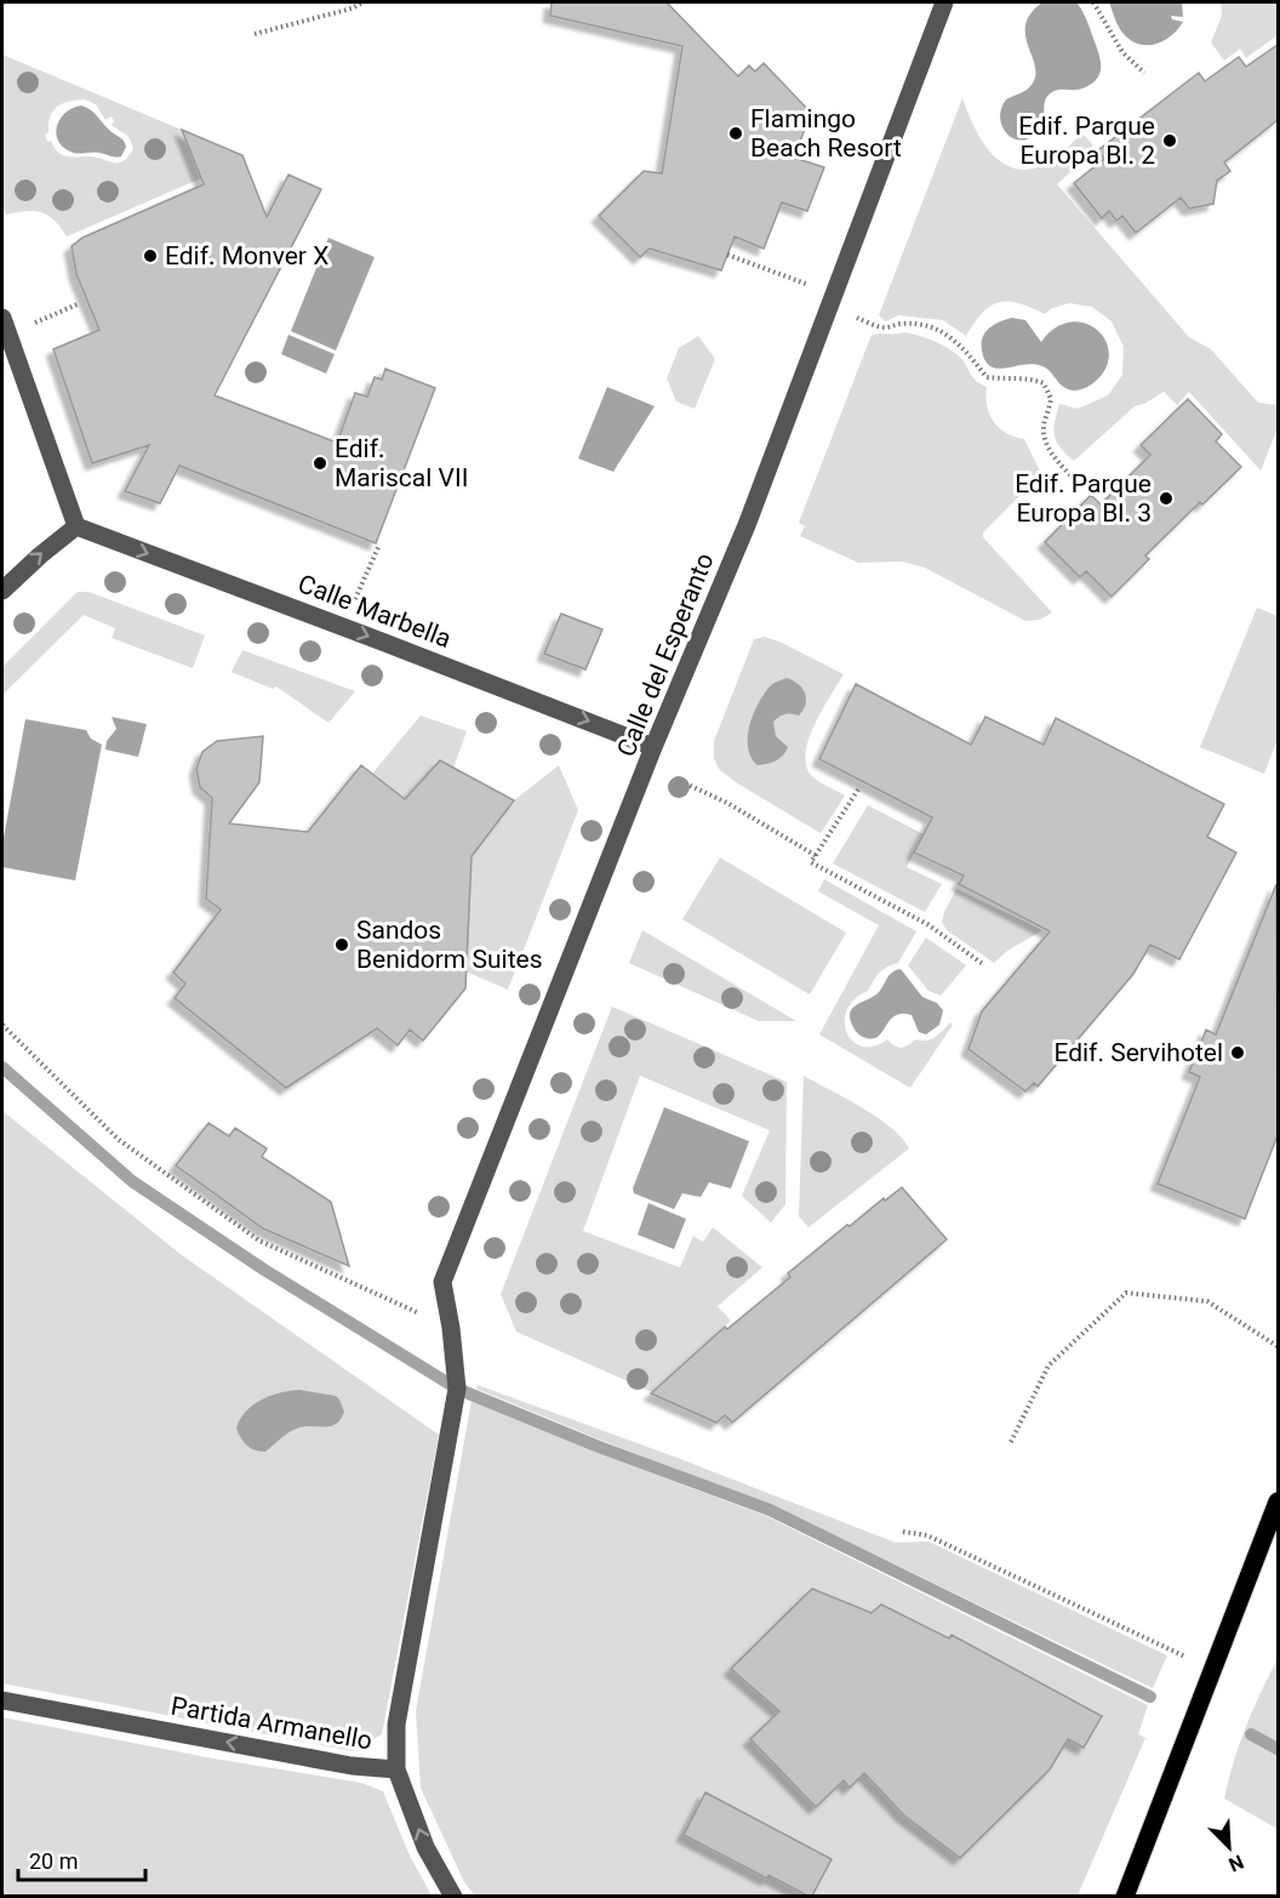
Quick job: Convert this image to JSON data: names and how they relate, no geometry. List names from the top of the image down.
{
  "streets": {
    "street": ["Calle Marbella", "Calle del Esperanto", "Partida Armanello"]
  },
  "crossings": [
    ["Calle Marbella", "Calle del Esperanto"],
    ["Calle del Esperanto", "Partida Armanello"]
  ],
  "one_way": ["Calle Marbella", "Partida Armanello"],
  "places": [
    "Flamingo Beach Resort",
    "Edif. Parque Europa Bl. 2",
    "Edif. Monver X",
    "Edif. Mariscal VII",
    "Edif. Parque Europa Bl. 3",
    "Sandos Benidorm Suites",
    "Edif. Servihotel"
  ],
  "scale_bar": "20 m",
  "north": "bottom right"
}
